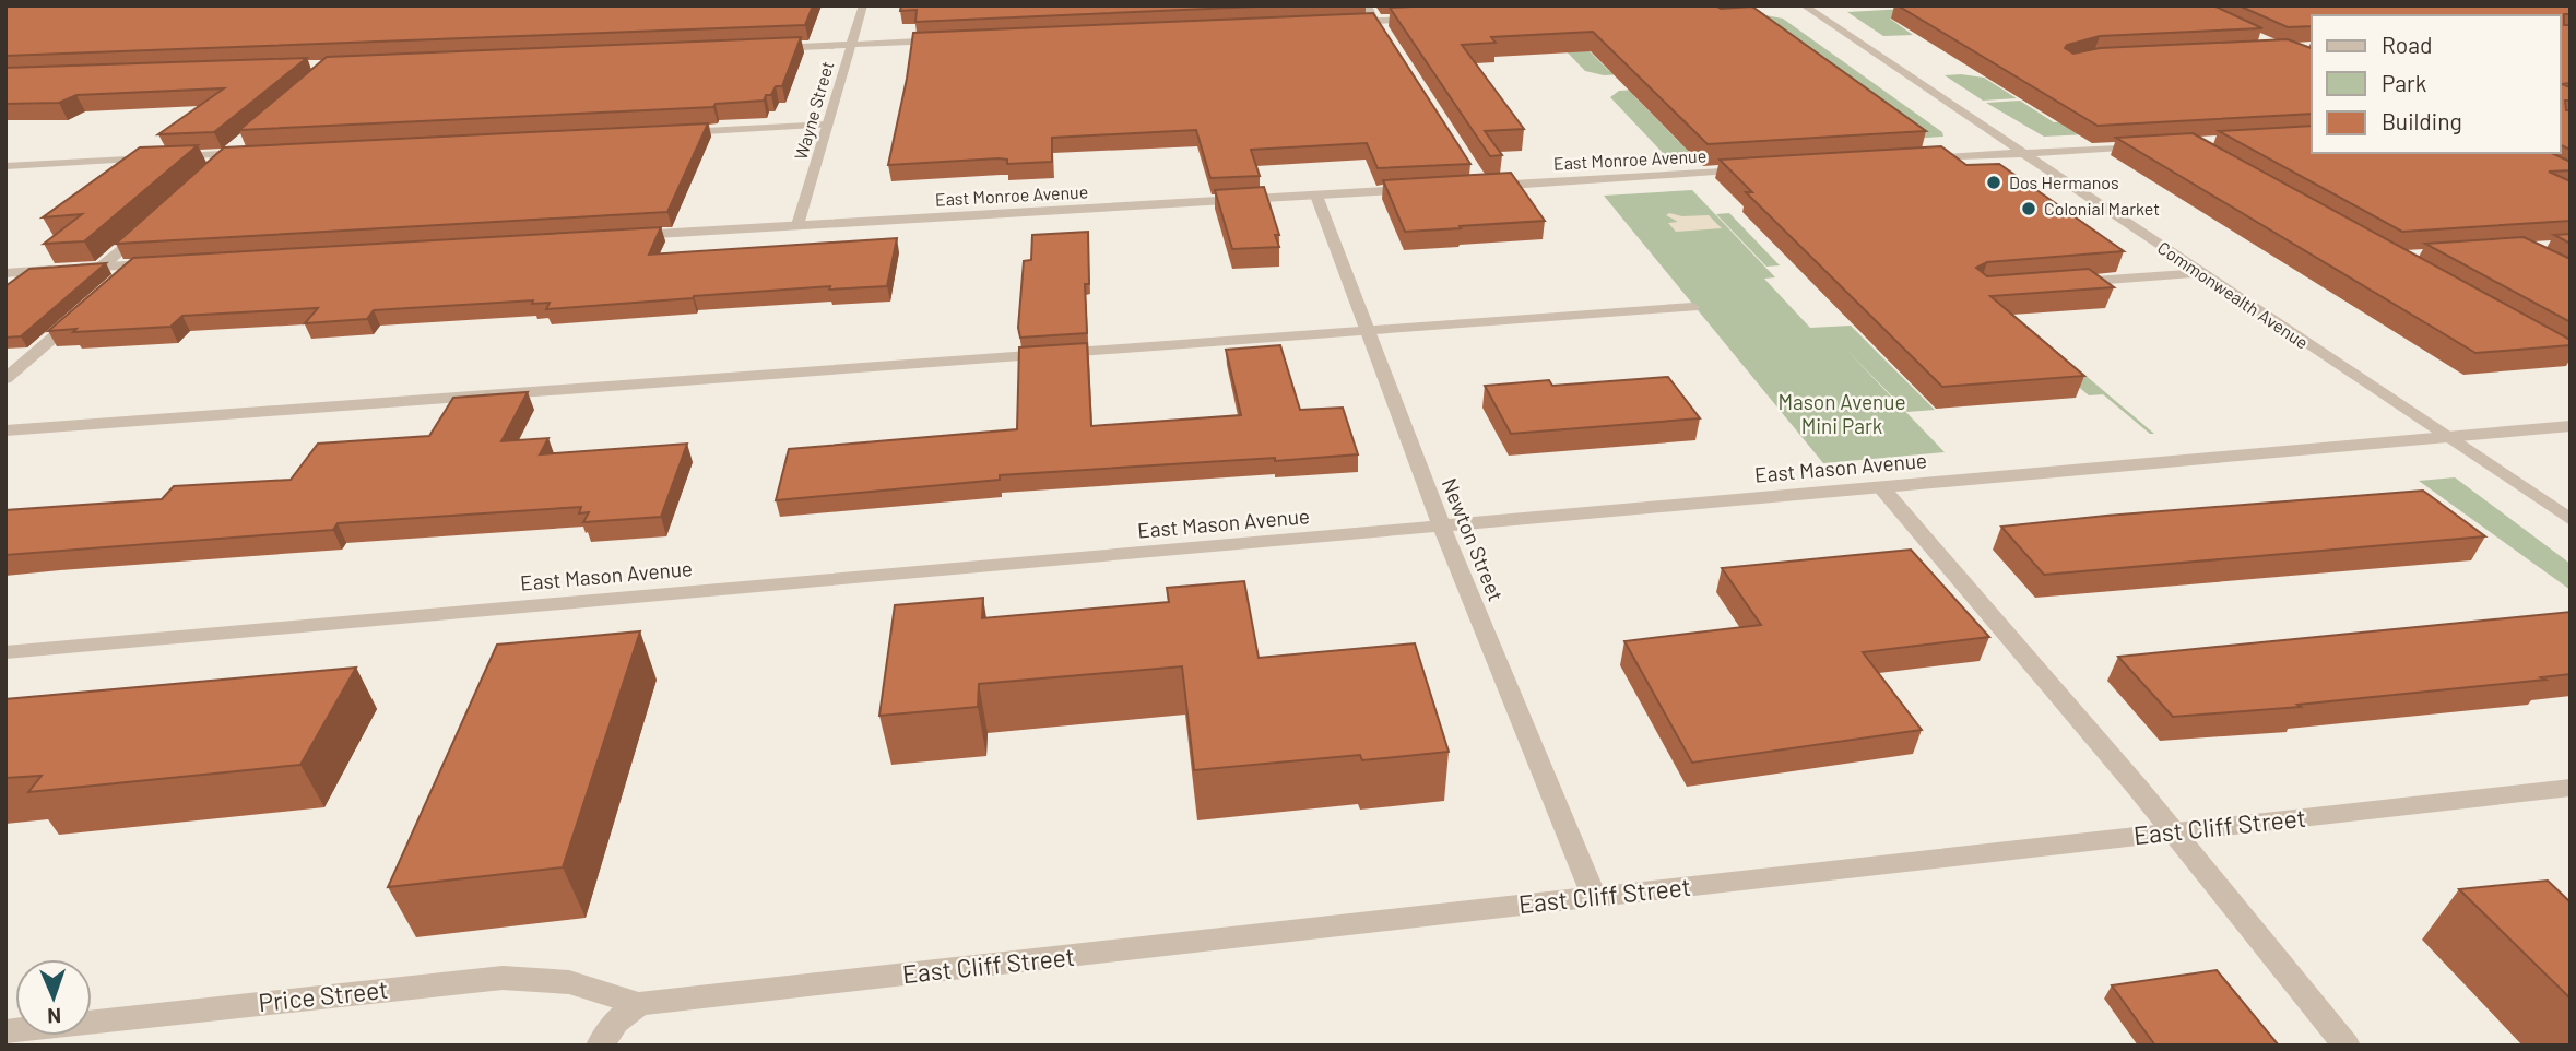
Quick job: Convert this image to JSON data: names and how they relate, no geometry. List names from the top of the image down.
{
  "streets": {
    "street": [
      "Wayne Street",
      "East Monroe Avenue",
      "Commonwealth Avenue",
      "East Mason Avenue",
      "Newton Street",
      "East Cliff Street",
      "Price Street"
    ]
  },
  "crossings": [
    ["Wayne Street", "East Monroe Avenue"],
    ["East Monroe Avenue", "Newton Street"],
    ["Commonwealth Avenue", "East Mason Avenue"],
    ["East Mason Avenue", "Newton Street"],
    ["Newton Street", "East Cliff Street"],
    ["East Cliff Street", "Price Street"]
  ],
  "parks": ["Mason Avenue Mini Park"],
  "places": ["Dos Hermanos", "Colonial Market"],
  "legend": ["Road", "Park", "Building"],
  "north": "bottom"
}
